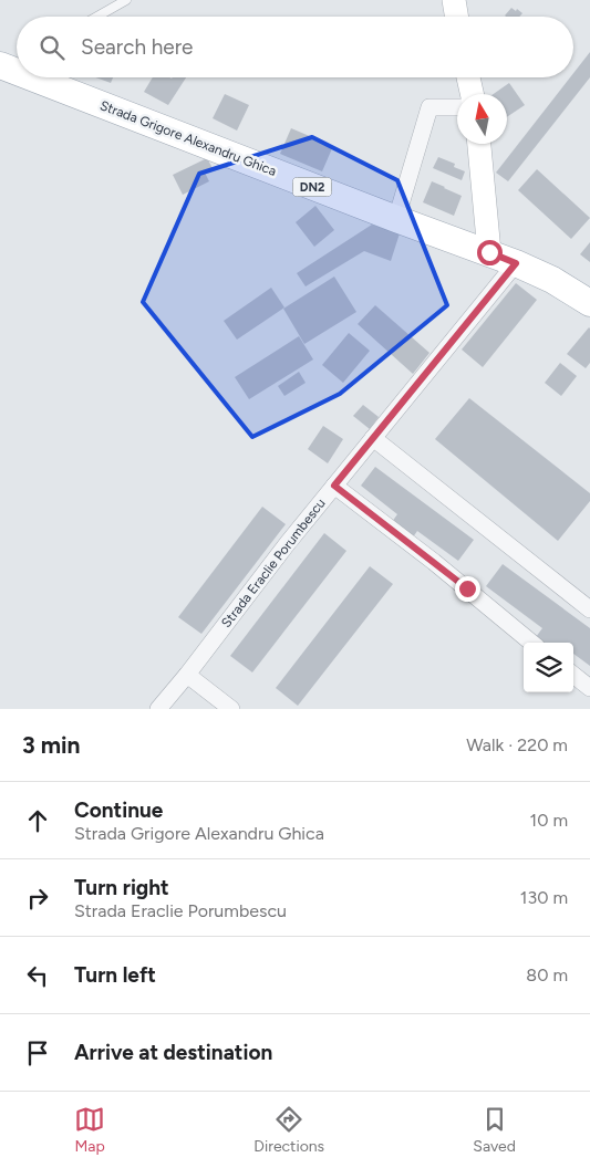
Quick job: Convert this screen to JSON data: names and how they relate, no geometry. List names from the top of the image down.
{
  "streets": {
    "main road": ["Strada Grigore Alexandru Ghica", "DN2"],
    "street": ["Strada Eraclie Porumbescu"]
  },
  "crossings": [
    ["Strada Grigore Alexandru Ghica", "Strada Eraclie Porumbescu"]
  ],
  "north": "top",
  "page": {
    "search": "Search here",
    "heading": ["3 min", "Walk · 220 m"],
    "list": [
      ["Continue", "Strada Grigore Alexandru Ghica", "10 m"],
      ["Turn right", "Strada Eraclie Porumbescu", "130 m"],
      ["Turn left", "80 m"],
      "Arrive at destination"
    ],
    "nav": ["Map", "Directions", "Saved"]
  }
}
